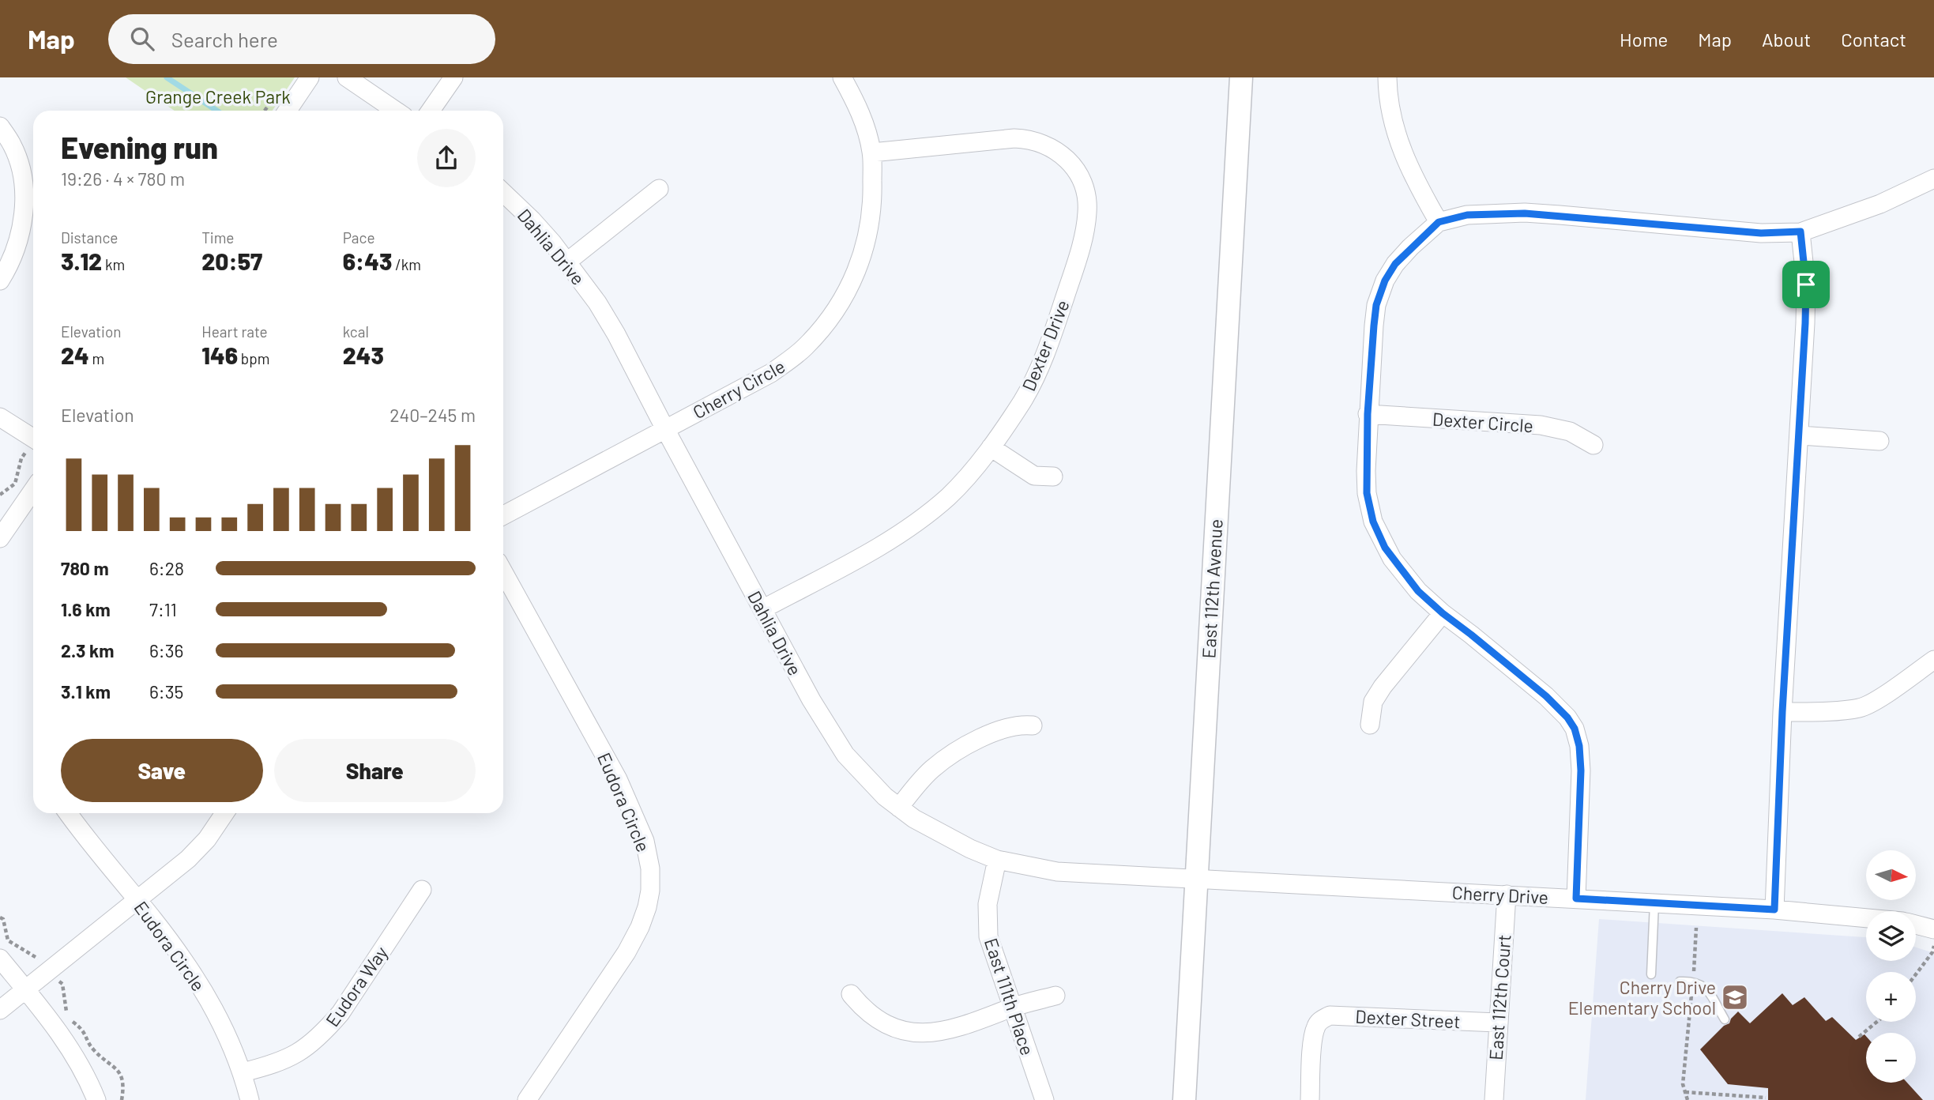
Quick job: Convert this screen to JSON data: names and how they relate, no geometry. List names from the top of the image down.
{
  "streets": {
    "street": [
      "Dahlia Drive",
      "Dexter Drive",
      "Cherry Circle",
      "Dexter Circle",
      "East 112th Avenue",
      "Eudora Circle",
      "Cherry Drive",
      "Eudora Way",
      "East 111th Place",
      "East 112th Court",
      "Dexter Street"
    ]
  },
  "crossings": [
    ["Dahlia Drive", "Dexter Drive"],
    ["Dahlia Drive", "Cherry Circle"],
    ["Dahlia Drive", "East 112th Avenue"],
    ["Dahlia Drive", "Cherry Drive"],
    ["Dahlia Drive", "East 111th Place"],
    ["Dexter Drive", "Cherry Circle"],
    ["East 112th Avenue", "Cherry Drive"],
    ["Eudora Circle", "Eudora Way"],
    ["Cherry Drive", "East 112th Court"],
    ["East 112th Court", "Dexter Street"]
  ],
  "parks": ["Grange Creek Park"],
  "places": {
    "school or university": ["Cherry Drive Elementary School"]
  },
  "north": "right",
  "page": {
    "header": "Map",
    "search": "Search here",
    "nav": [
      "Home",
      "Map",
      "About",
      "Contact"
    ],
    "heading": ["Evening run", "19:26 · 4 × 780 m"],
    "stats": [
      ["Distance", "3.12 km"],
      ["Time", "20:57"],
      ["Pace", "6:43 /km"],
      ["Elevation", "24 m"],
      ["Heart rate", "146 bpm"],
      ["kcal", "243"]
    ],
    "chart": ["Elevation", "240–245 m"],
    "list": [
      {
        "name": "780 m",
        "note": "6:28"
      },
      {
        "name": "1.6 km",
        "note": "7:11"
      },
      {
        "name": "2.3 km",
        "note": "6:36"
      },
      {
        "name": "3.1 km",
        "note": "6:35"
      }
    ],
    "buttons": ["Save", "Share"],
    "map_buttons": ["+", "−"]
  }
}
